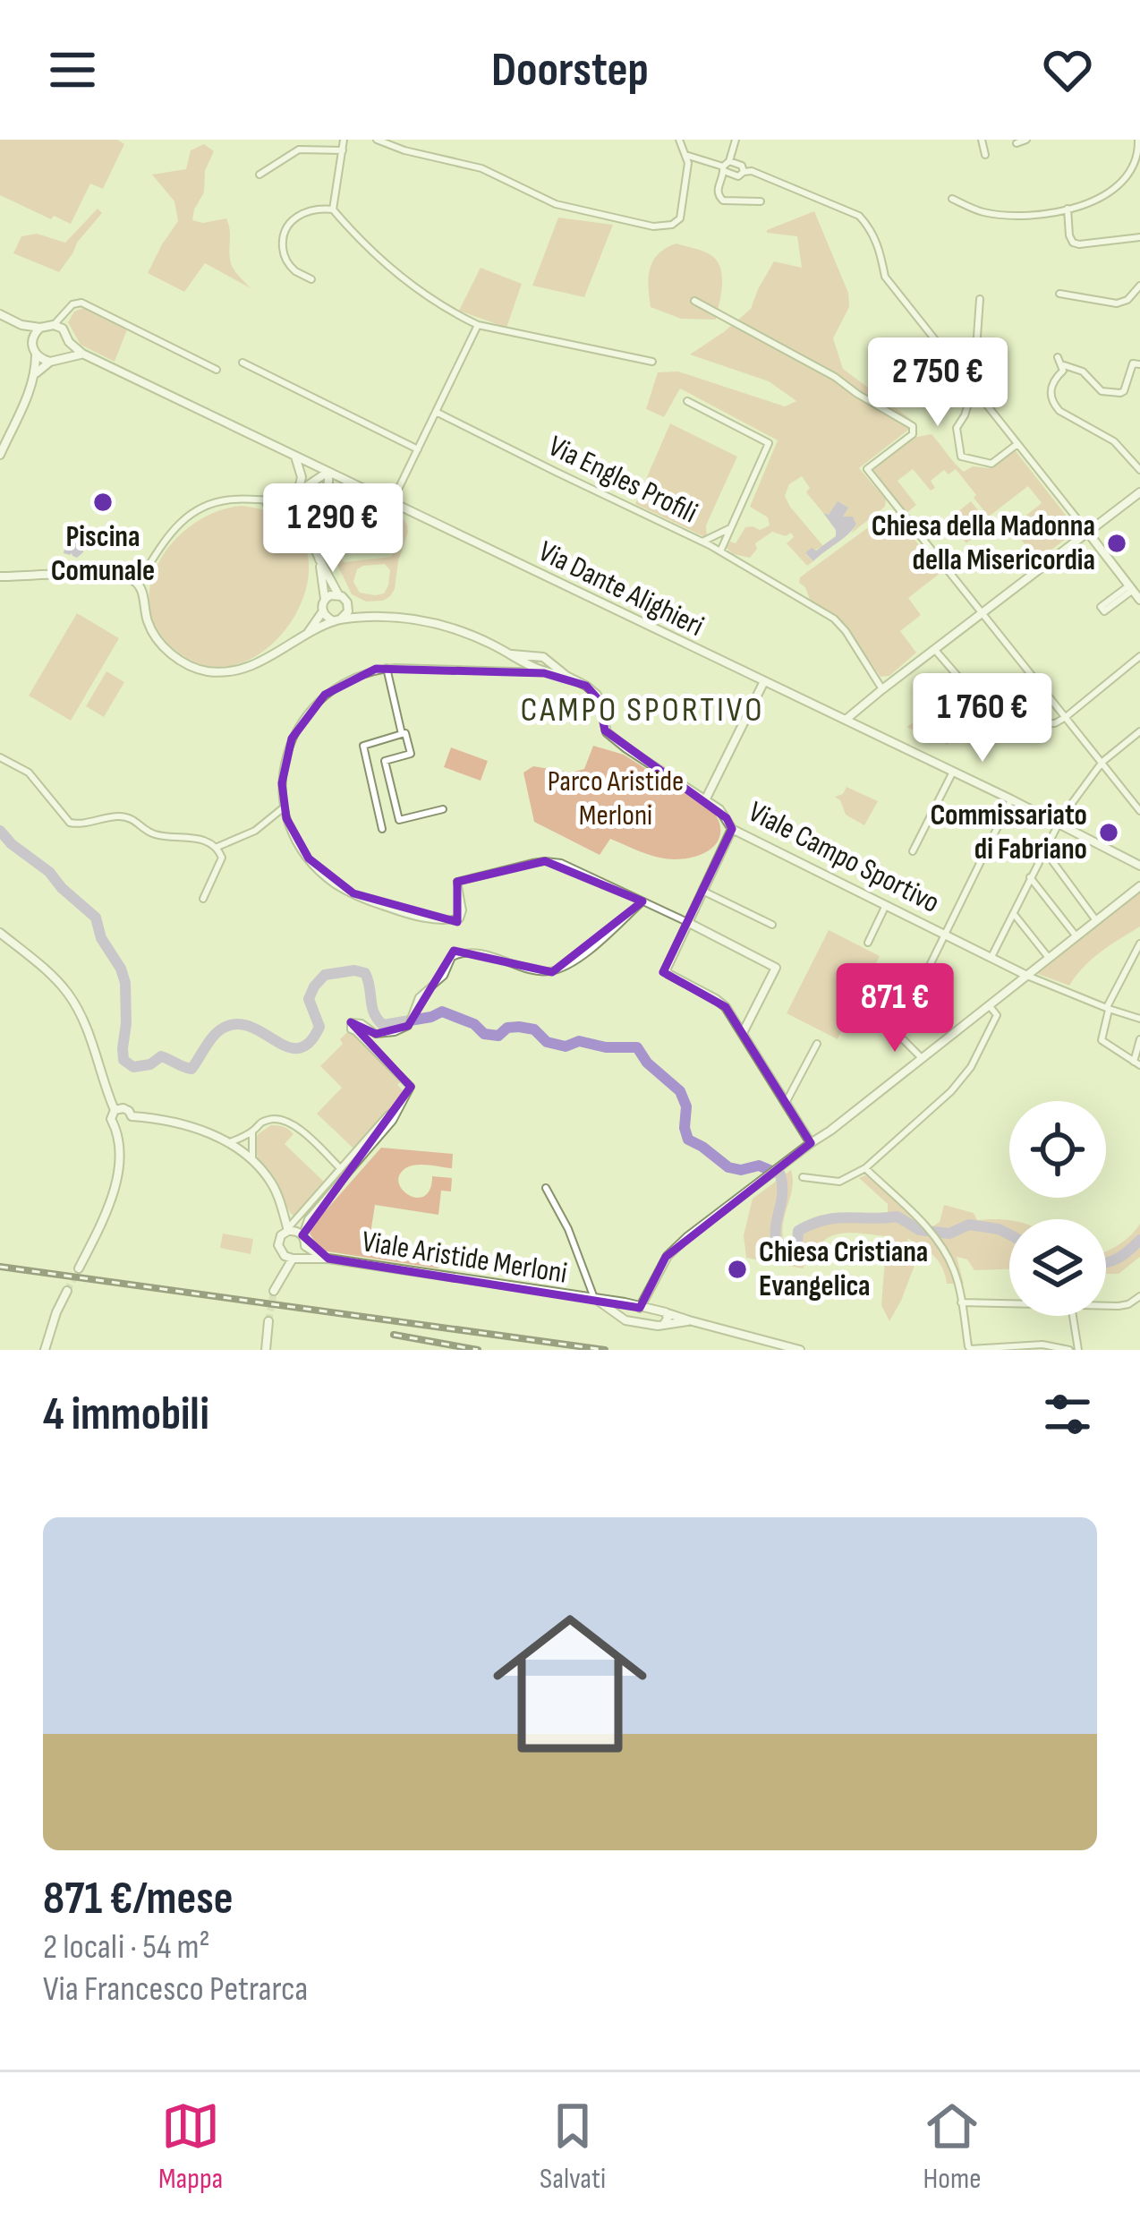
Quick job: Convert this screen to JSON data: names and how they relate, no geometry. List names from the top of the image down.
{
  "streets": {
    "street": [
      "Via Engles Profili",
      "Via Dante Alighieri",
      "Viale Campo Sportivo",
      "Viale Aristide Merloni"
    ]
  },
  "districts": ["CAMPO SPORTIVO"],
  "parks": ["Parco Aristide Merloni"],
  "places": [
    "Piscina Comunale",
    "Chiesa della Madonna della Misericordia",
    "Commissariato di Fabriano",
    "Chiesa Cristiana Evangelica"
  ],
  "page": {
    "header": "Doorstep",
    "price": [
      "2 750 €",
      "1 290 €",
      "1 760 €",
      "871 €"
    ],
    "heading": "4 immobili",
    "list": [
      {
        "name": "871 €/mese",
        "note": "2 locali · 54 m² · Via Francesco Petrarca"
      }
    ],
    "tabs": ["Mappa", "Salvati", "Home"]
  }
}
